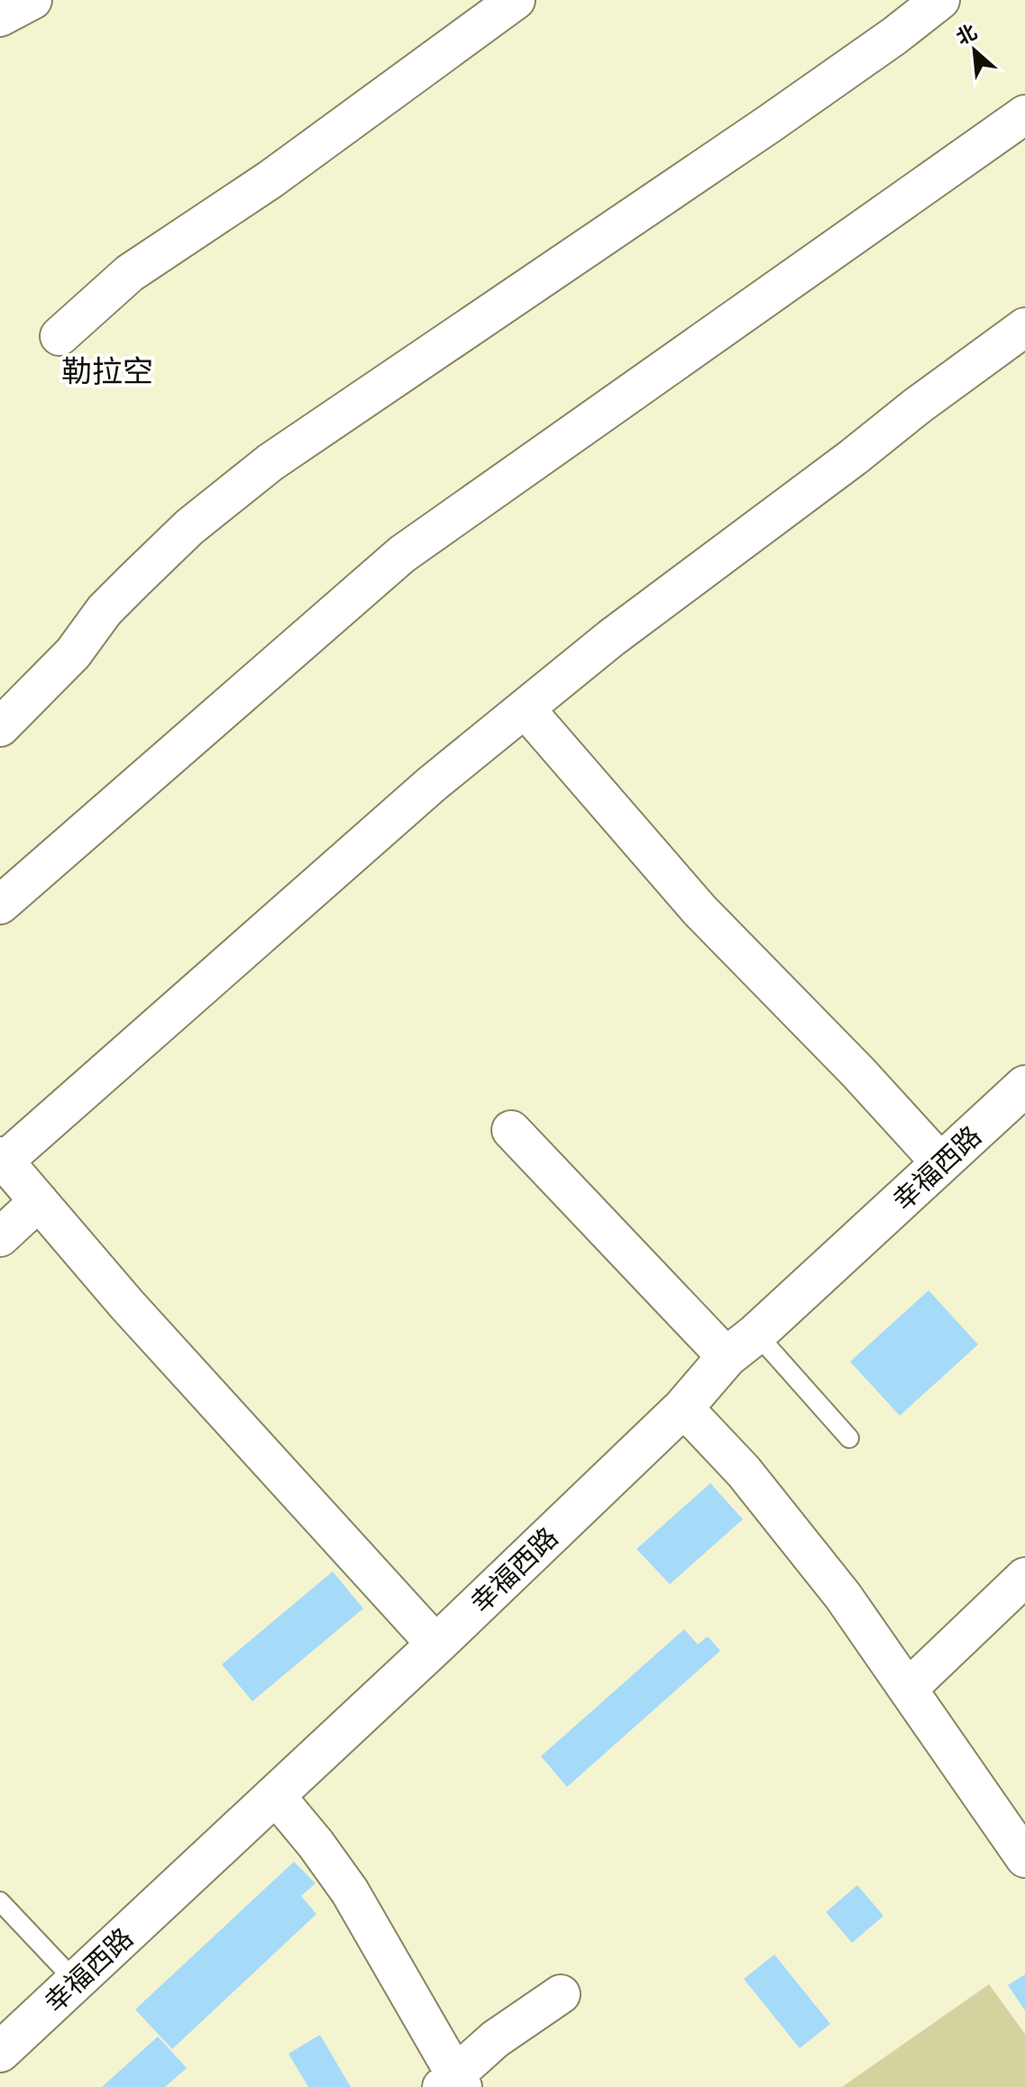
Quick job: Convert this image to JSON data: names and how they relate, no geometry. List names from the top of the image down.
{
  "streets": {
    "main road": ["幸福西路"]
  },
  "districts": ["勒拉空"],
  "north": "top left"
}
